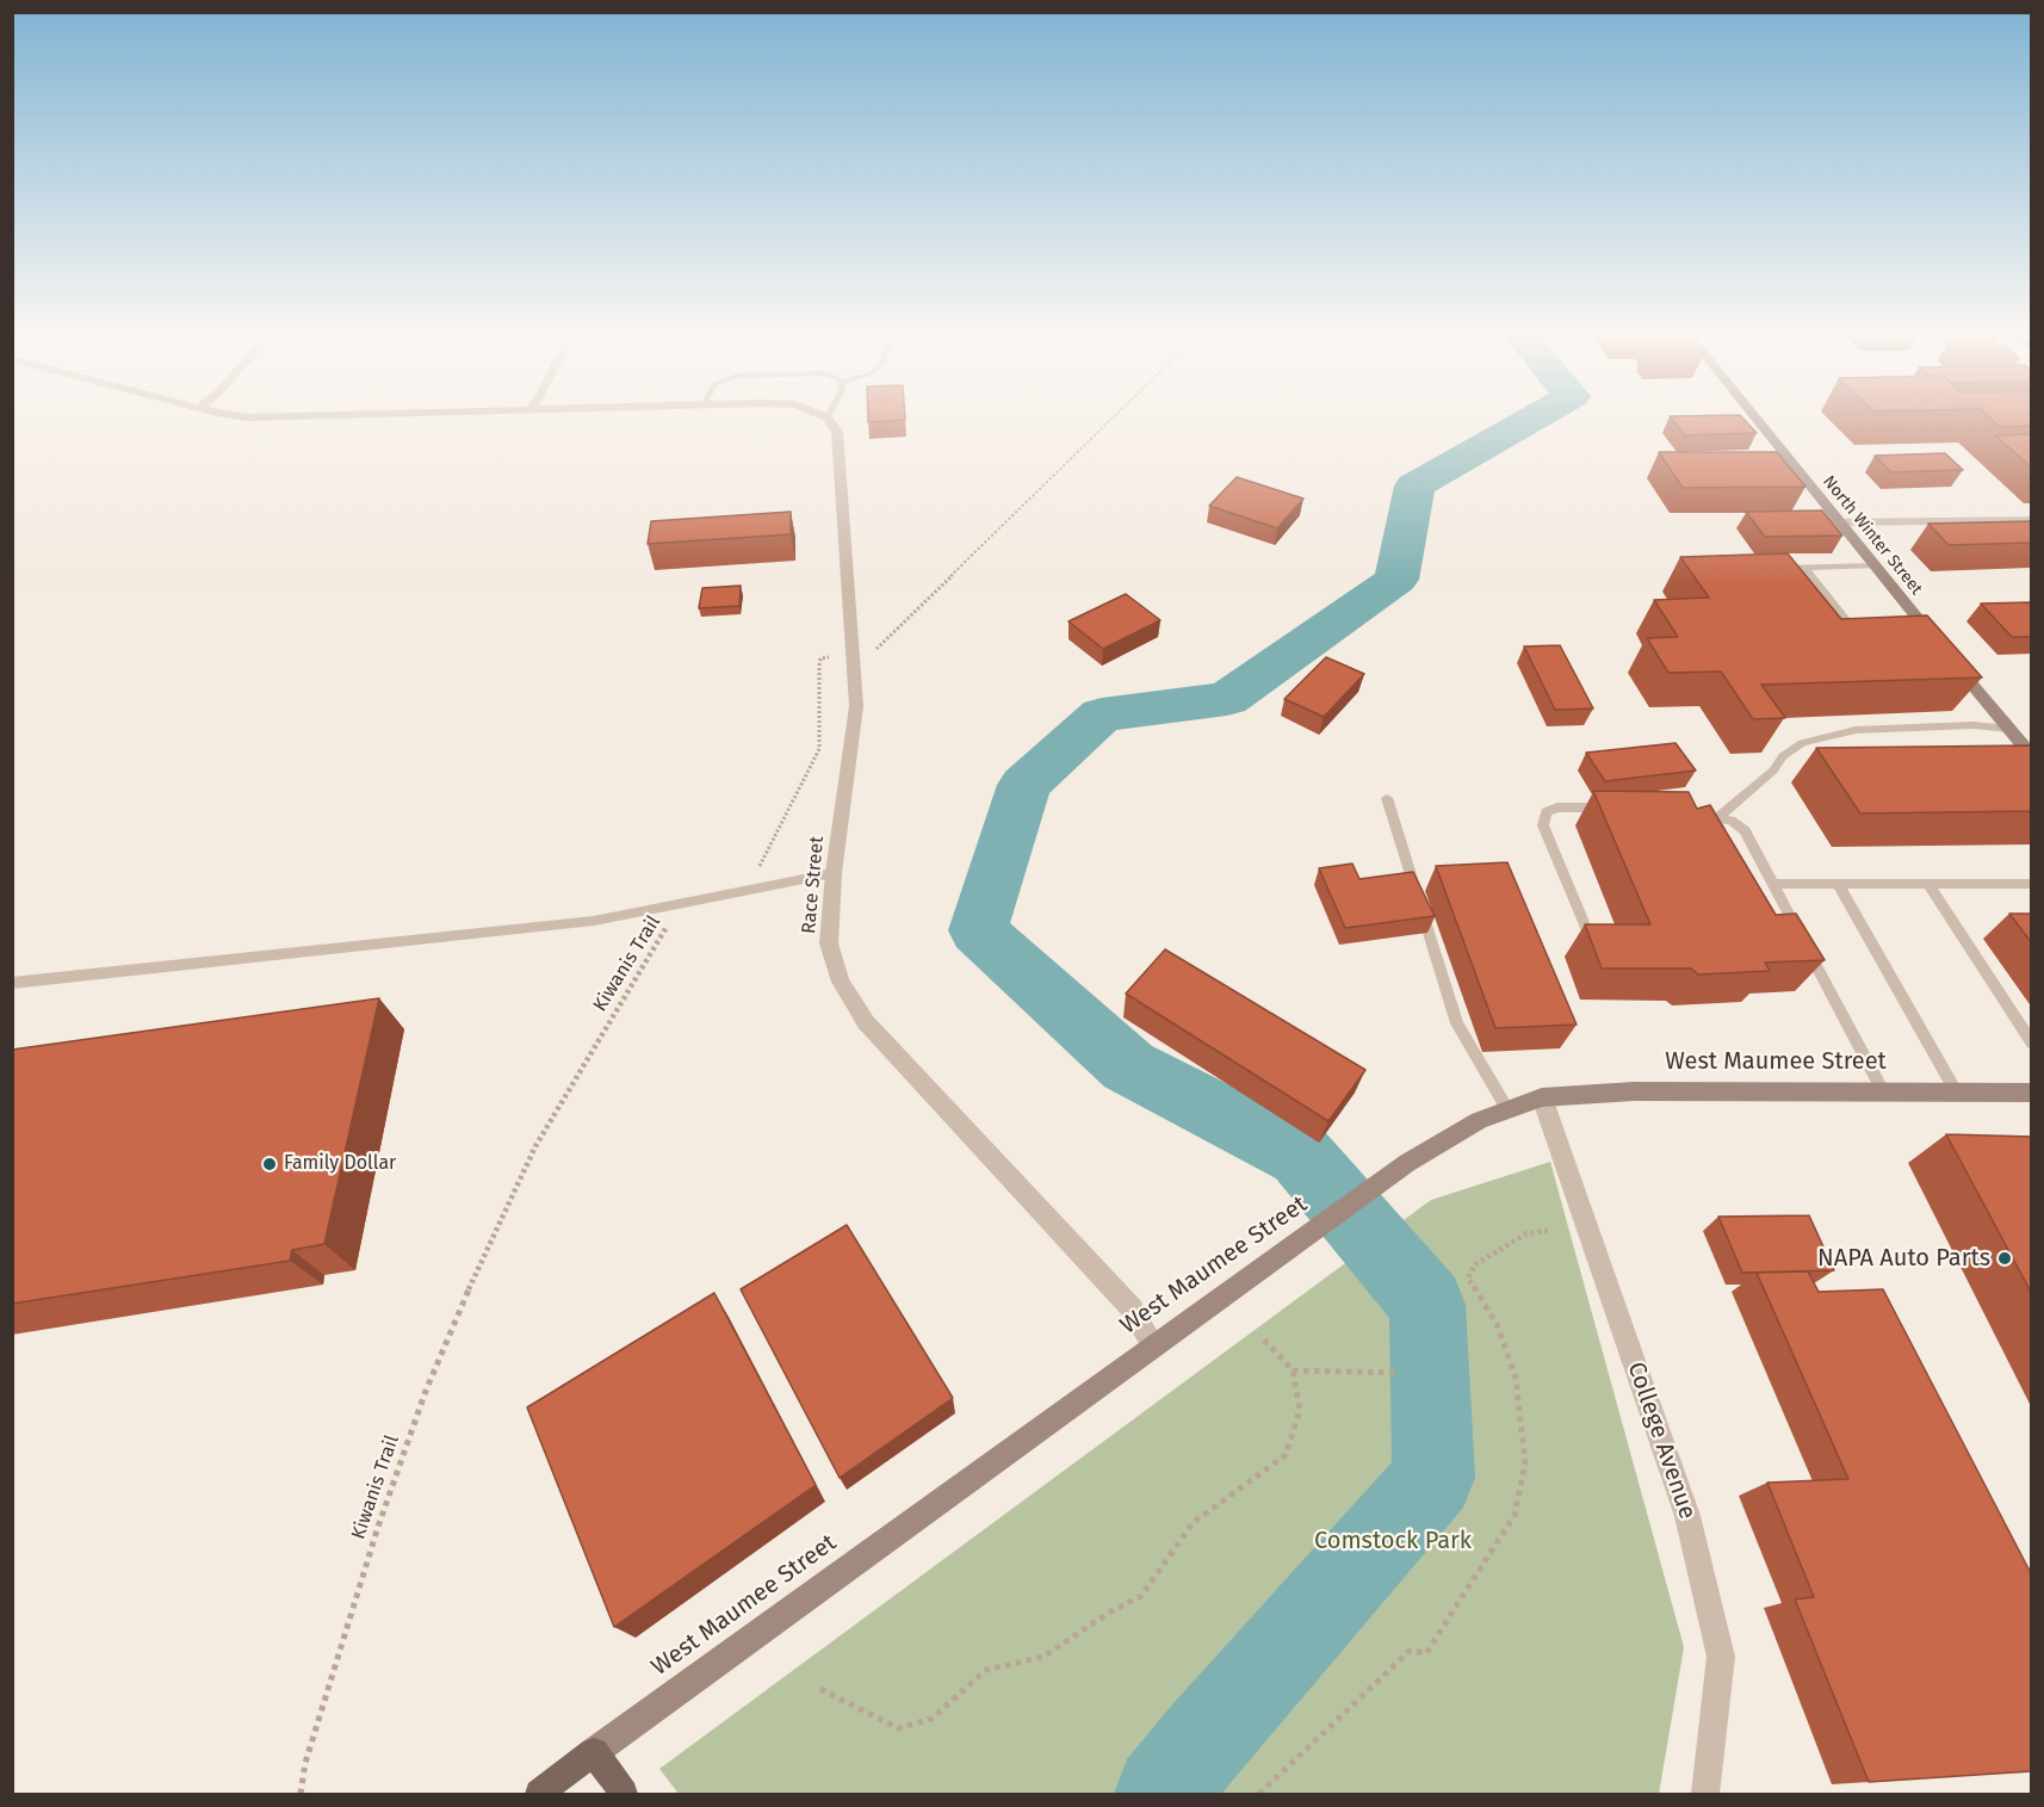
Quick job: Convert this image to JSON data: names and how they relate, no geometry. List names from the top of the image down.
{
  "streets": {
    "main road": ["West Maumee Street"],
    "street": ["North Winter Street", "Race Street", "College Avenue"],
    "path": ["Kiwanis Trail"]
  },
  "crossings": [
    ["Race Street", "West Maumee Street"],
    ["West Maumee Street", "College Avenue"]
  ],
  "parks": ["Comstock Park"],
  "places": ["Family Dollar", "NAPA Auto Parts"]
}
